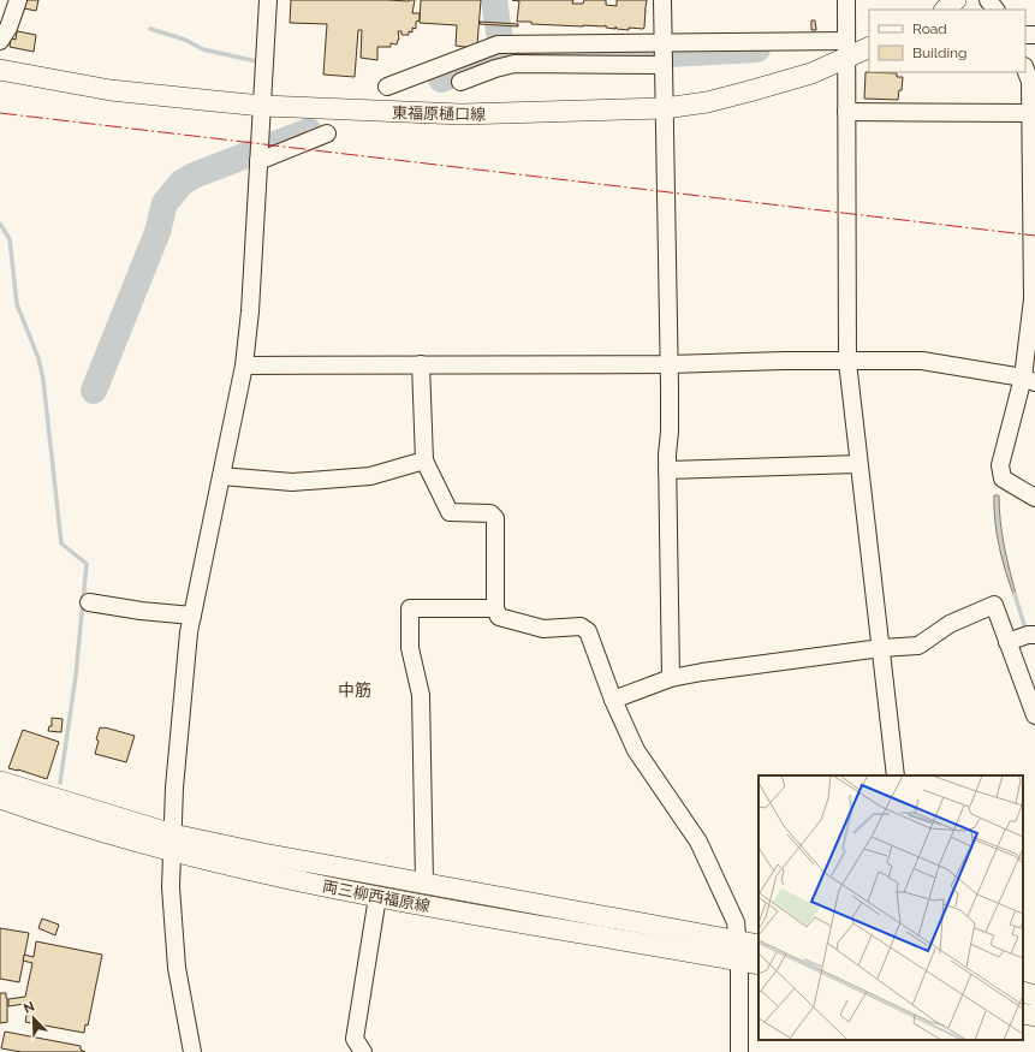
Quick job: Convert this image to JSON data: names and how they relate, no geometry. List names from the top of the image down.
{
  "streets": {
    "main road": ["東福原樋口線", "両三柳西福原線"]
  },
  "districts": ["中筋"],
  "legend": ["Road", "Building"],
  "north": "top left"
}
